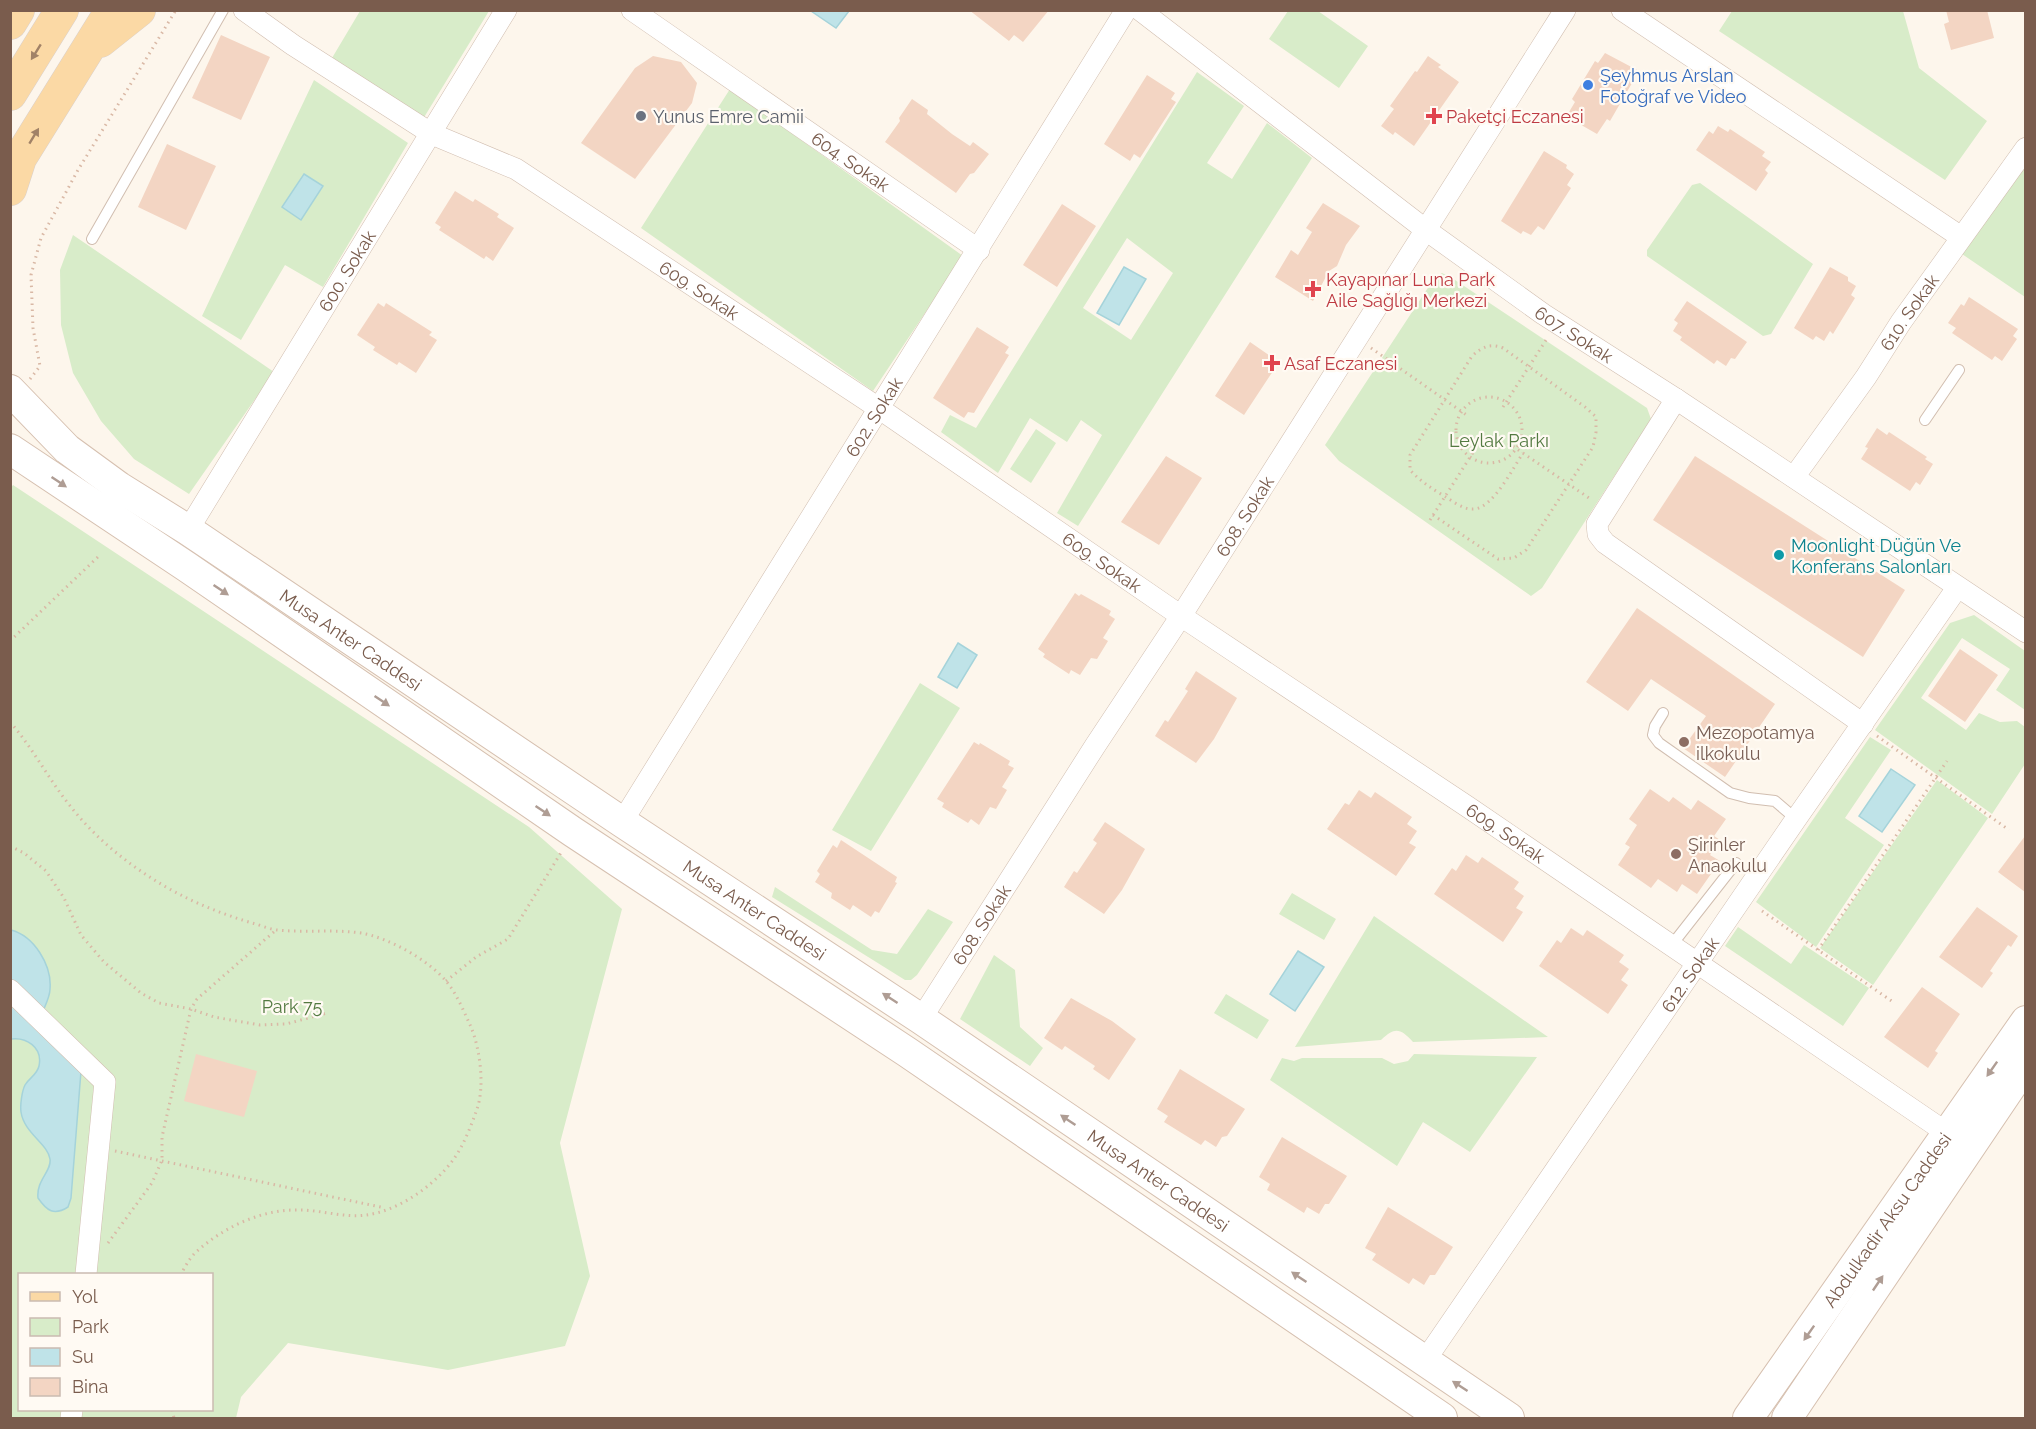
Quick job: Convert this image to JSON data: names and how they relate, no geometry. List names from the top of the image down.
{
  "streets": {
    "main road": ["Musa Anter Caddesi", "Abdulkadir Aksu Caddesi"],
    "street": [
      "604. Sokak",
      "600. Sokak",
      "609. Sokak",
      "610. Sokak",
      "607. Sokak",
      "602. Sokak",
      "608. Sokak",
      "612. Sokak"
    ]
  },
  "crossings": [
    ["604. Sokak", "602. Sokak"],
    ["600. Sokak", "609. Sokak"],
    ["600. Sokak", "Musa Anter Caddesi"],
    ["609. Sokak", "602. Sokak"],
    ["609. Sokak", "608. Sokak"],
    ["609. Sokak", "612. Sokak"],
    ["609. Sokak", "Abdulkadir Aksu Caddesi"],
    ["610. Sokak", "607. Sokak"],
    ["607. Sokak", "608. Sokak"],
    ["607. Sokak", "612. Sokak"],
    ["602. Sokak", "Musa Anter Caddesi"],
    ["608. Sokak", "Musa Anter Caddesi"],
    ["Musa Anter Caddesi", "612. Sokak"]
  ],
  "parks": ["Leylak Parkı", "Park 75"],
  "places": {
    "other": [
      "Şeyhmus Arslan Fotoğraf ve Video",
      "Yunus Emre Camii",
      "Moonlight Düğün Ve Konferans Salonları",
      "Mezopotamya ilkokulu",
      "Şirinler Anaokulu"
    ],
    "health": ["Paketçi Eczanesi", "Kayapınar Luna Park Aile Sağlığı Merkezi", "Asaf Eczanesi"]
  },
  "legend": [
    "Yol",
    "Park",
    "Su",
    "Bina"
  ]
}
